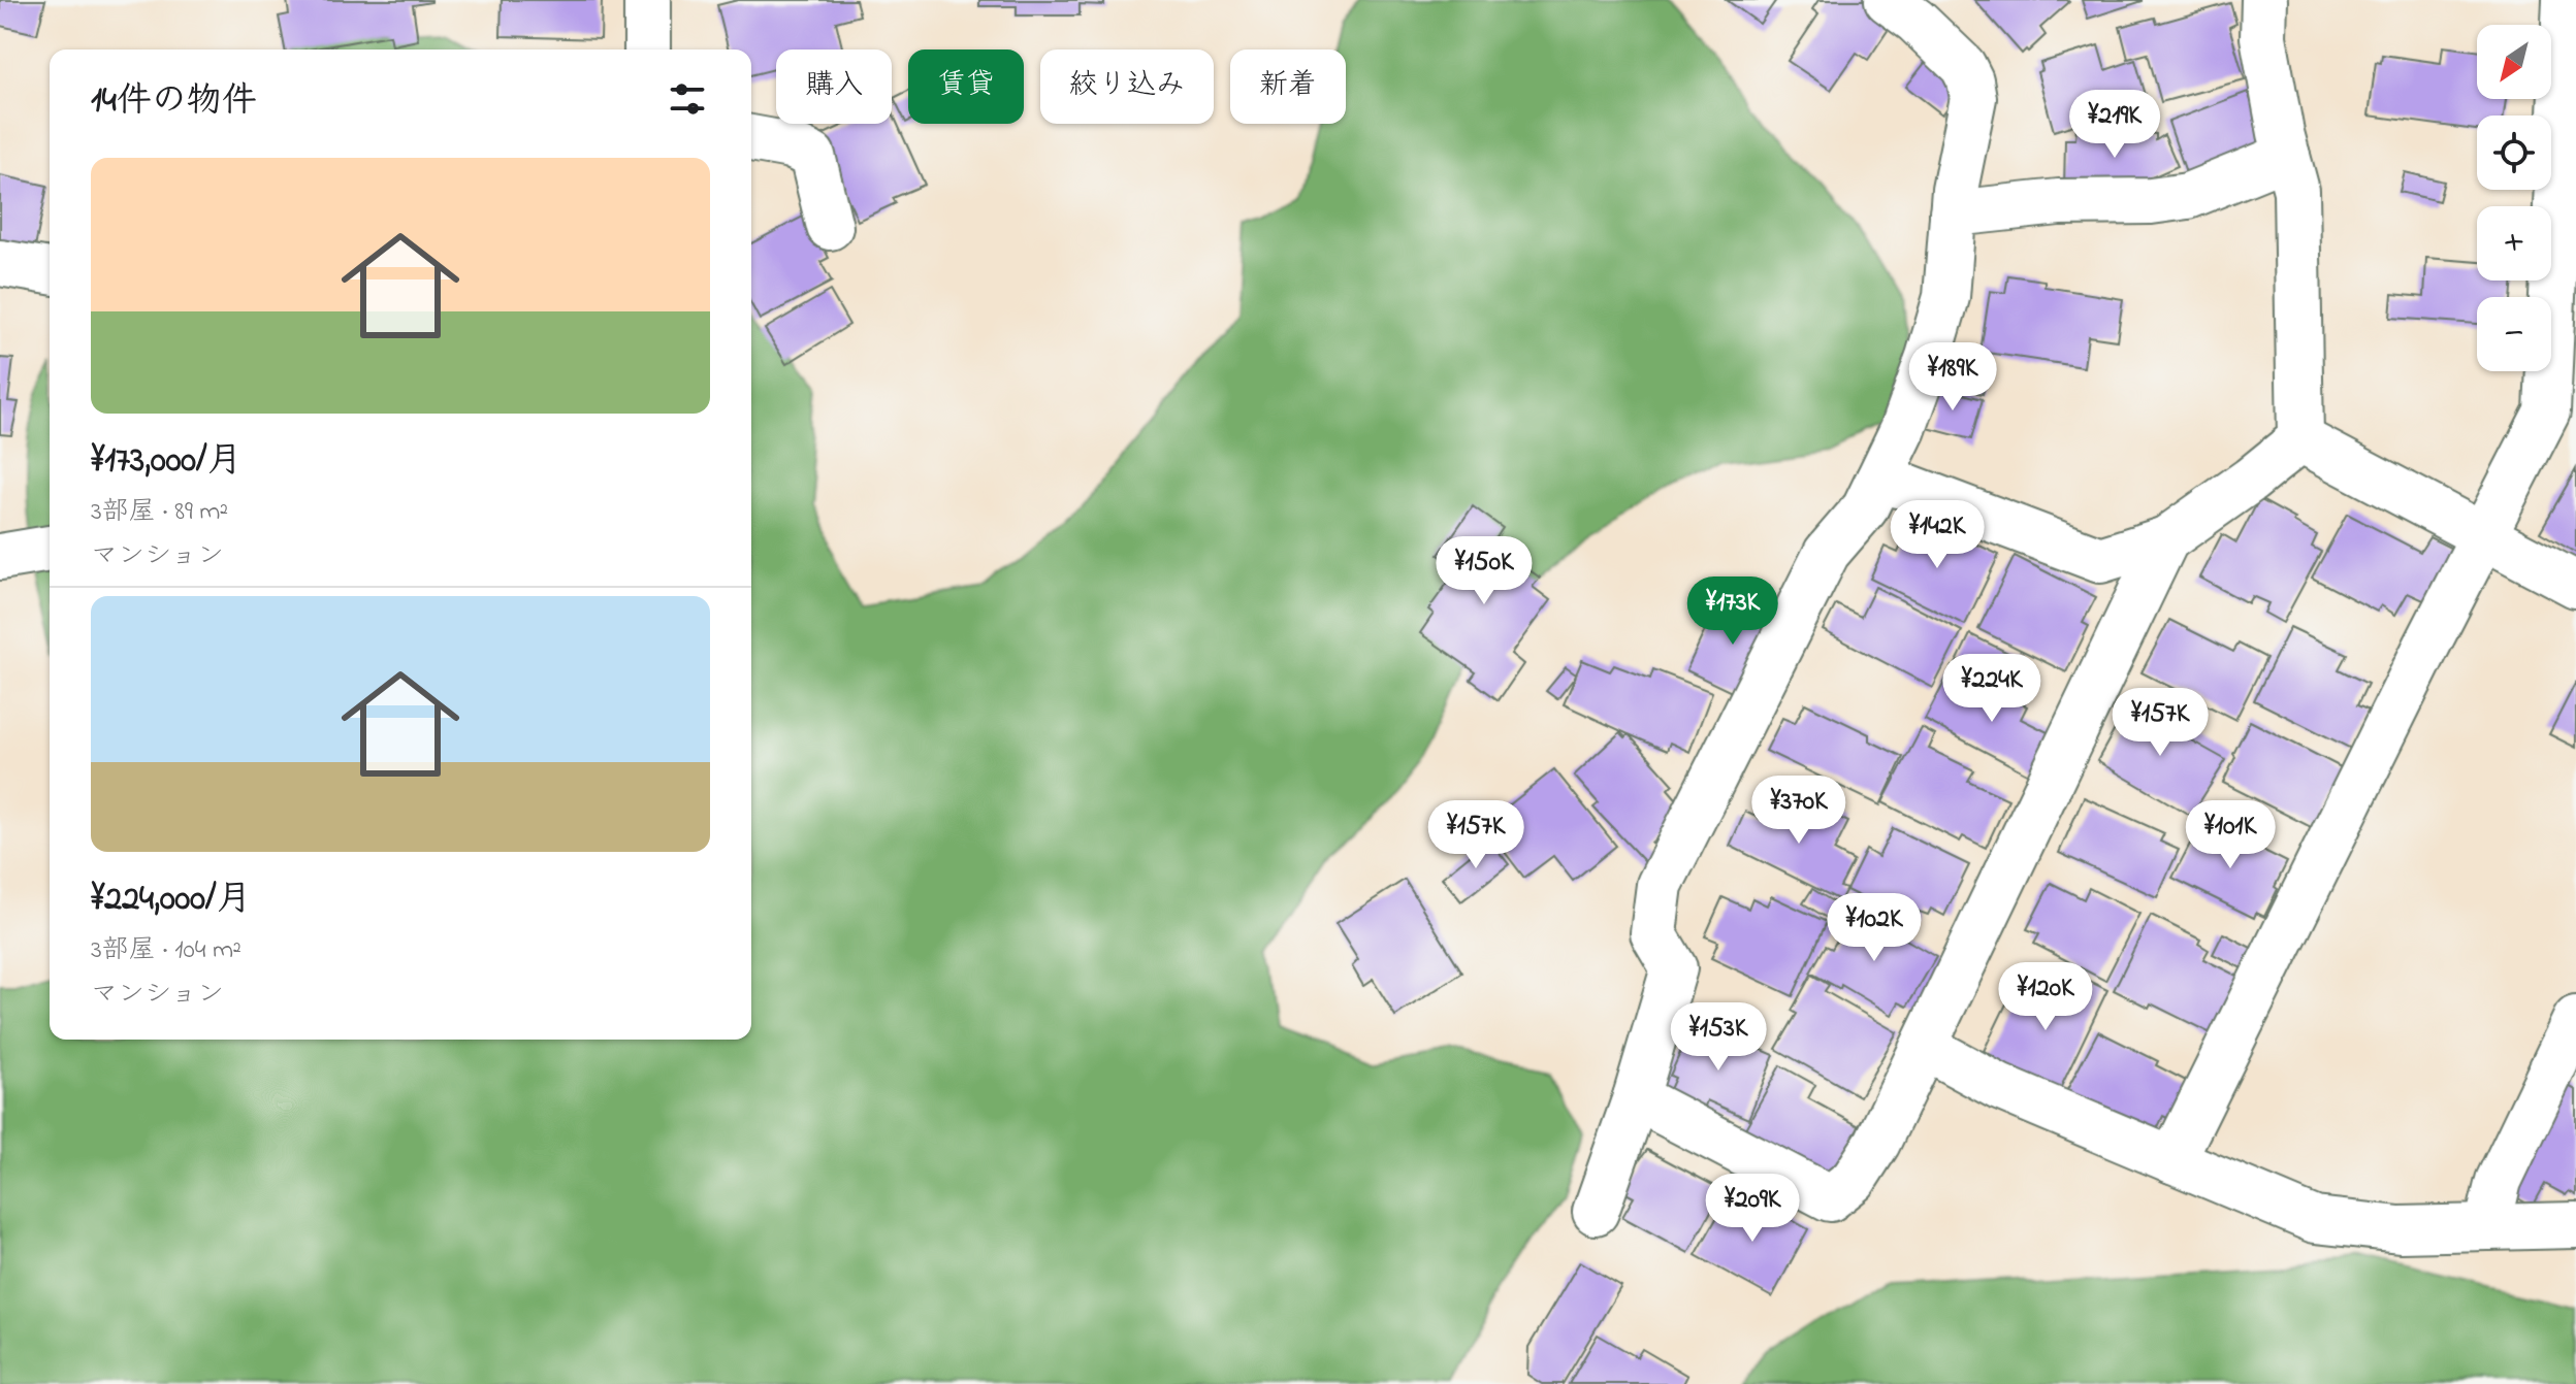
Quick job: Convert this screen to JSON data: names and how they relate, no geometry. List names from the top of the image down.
{
  "north": "bottom left",
  "page": {
    "map_buttons": ["+", "−"],
    "chip": [
      "購入",
      "賃貸",
      "絞り込み",
      "新着"
    ],
    "heading": "14件の物件",
    "price": [
      "¥219K",
      "¥189K",
      "¥142K",
      "¥150K",
      "¥173K",
      "¥224K",
      "¥157K",
      "¥370K",
      "¥157K",
      "¥101K",
      "¥102K",
      "¥120K",
      "¥153K",
      "¥209K"
    ],
    "list": [
      {
        "name": "¥173,000/月",
        "note": "3部屋 · 89 m² · マンション"
      },
      {
        "name": "¥224,000/月",
        "note": "3部屋 · 104 m² · マンション"
      }
    ]
  }
}
